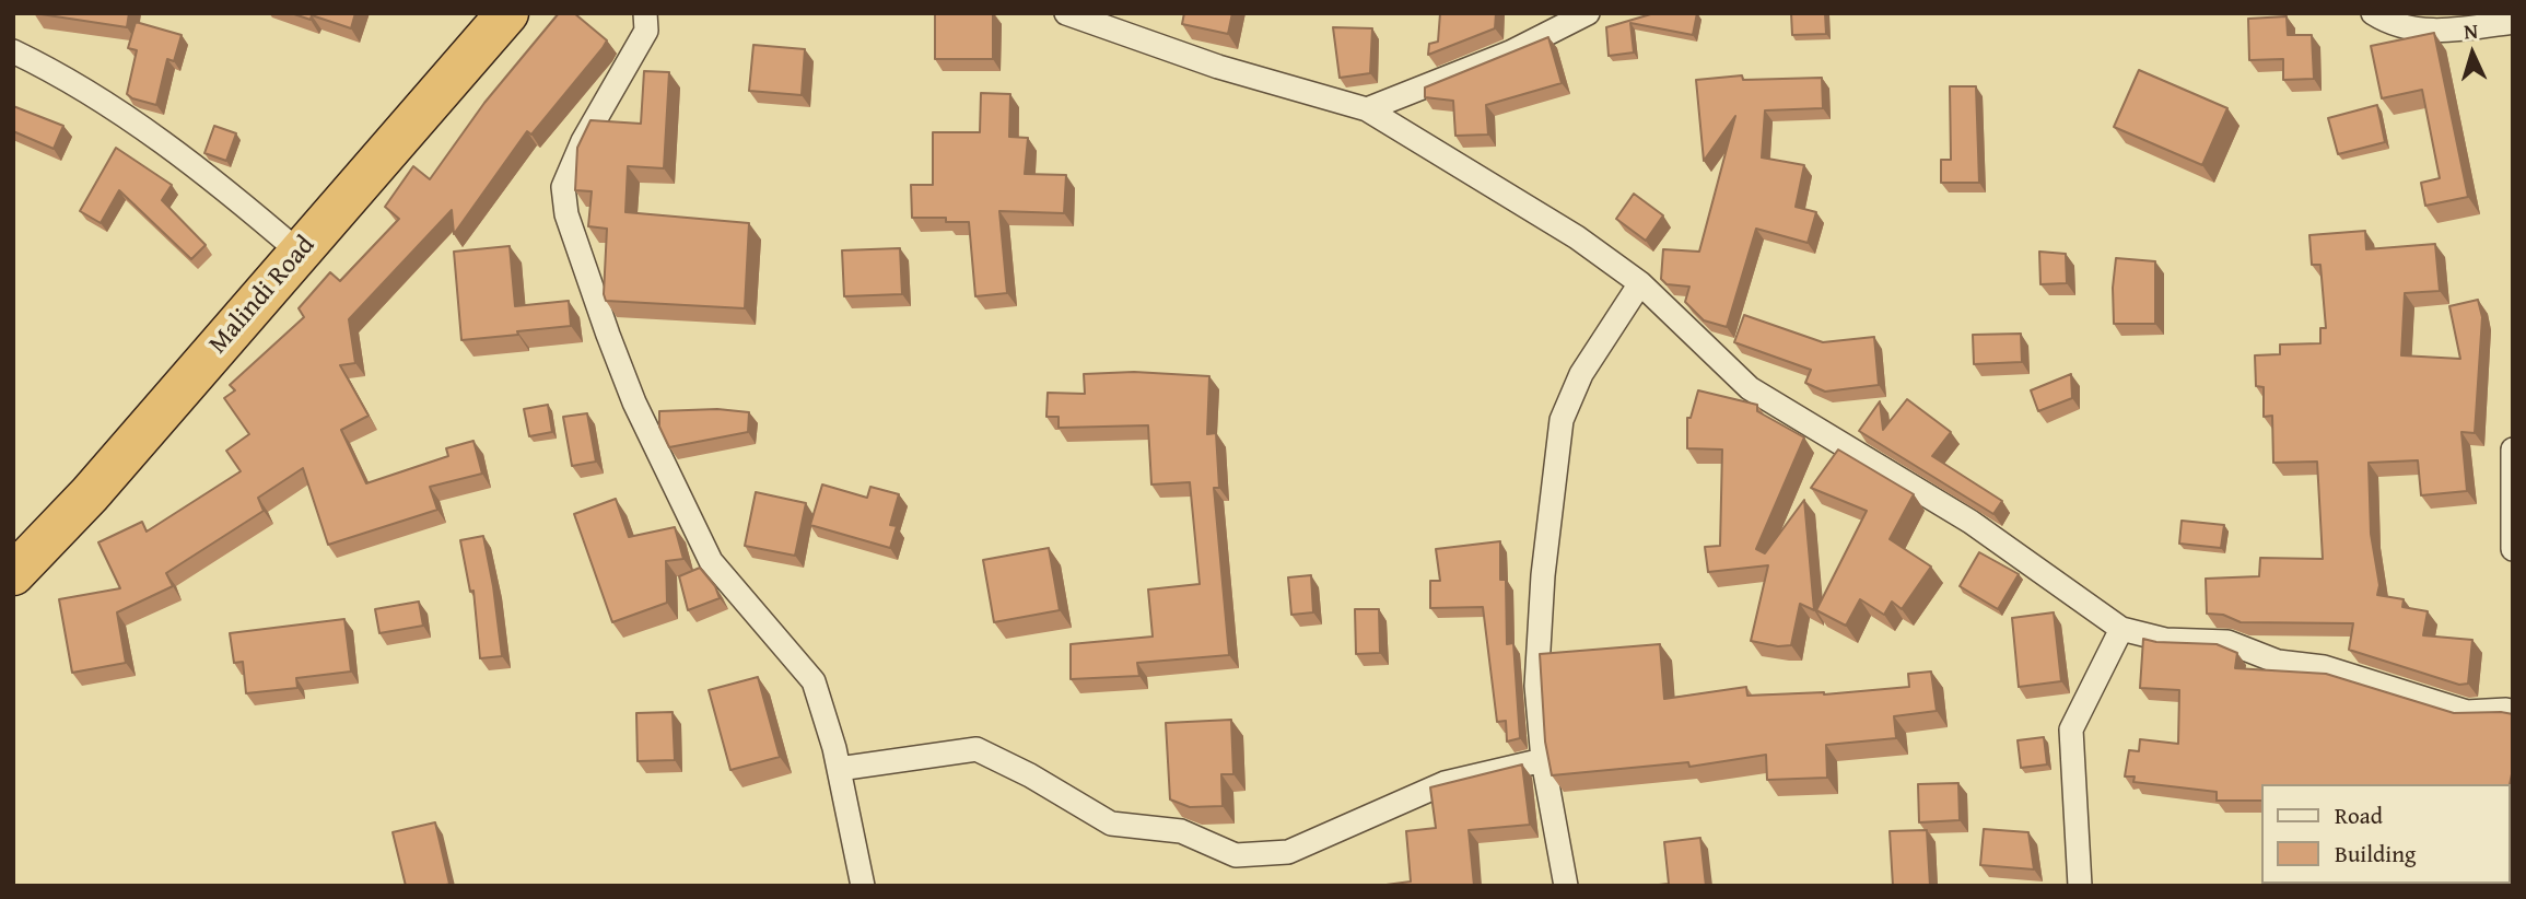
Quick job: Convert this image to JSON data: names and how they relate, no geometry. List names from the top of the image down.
{
  "streets": {
    "highway": ["Malindi Road"]
  },
  "legend": ["Road", "Building"],
  "north": "top"
}
